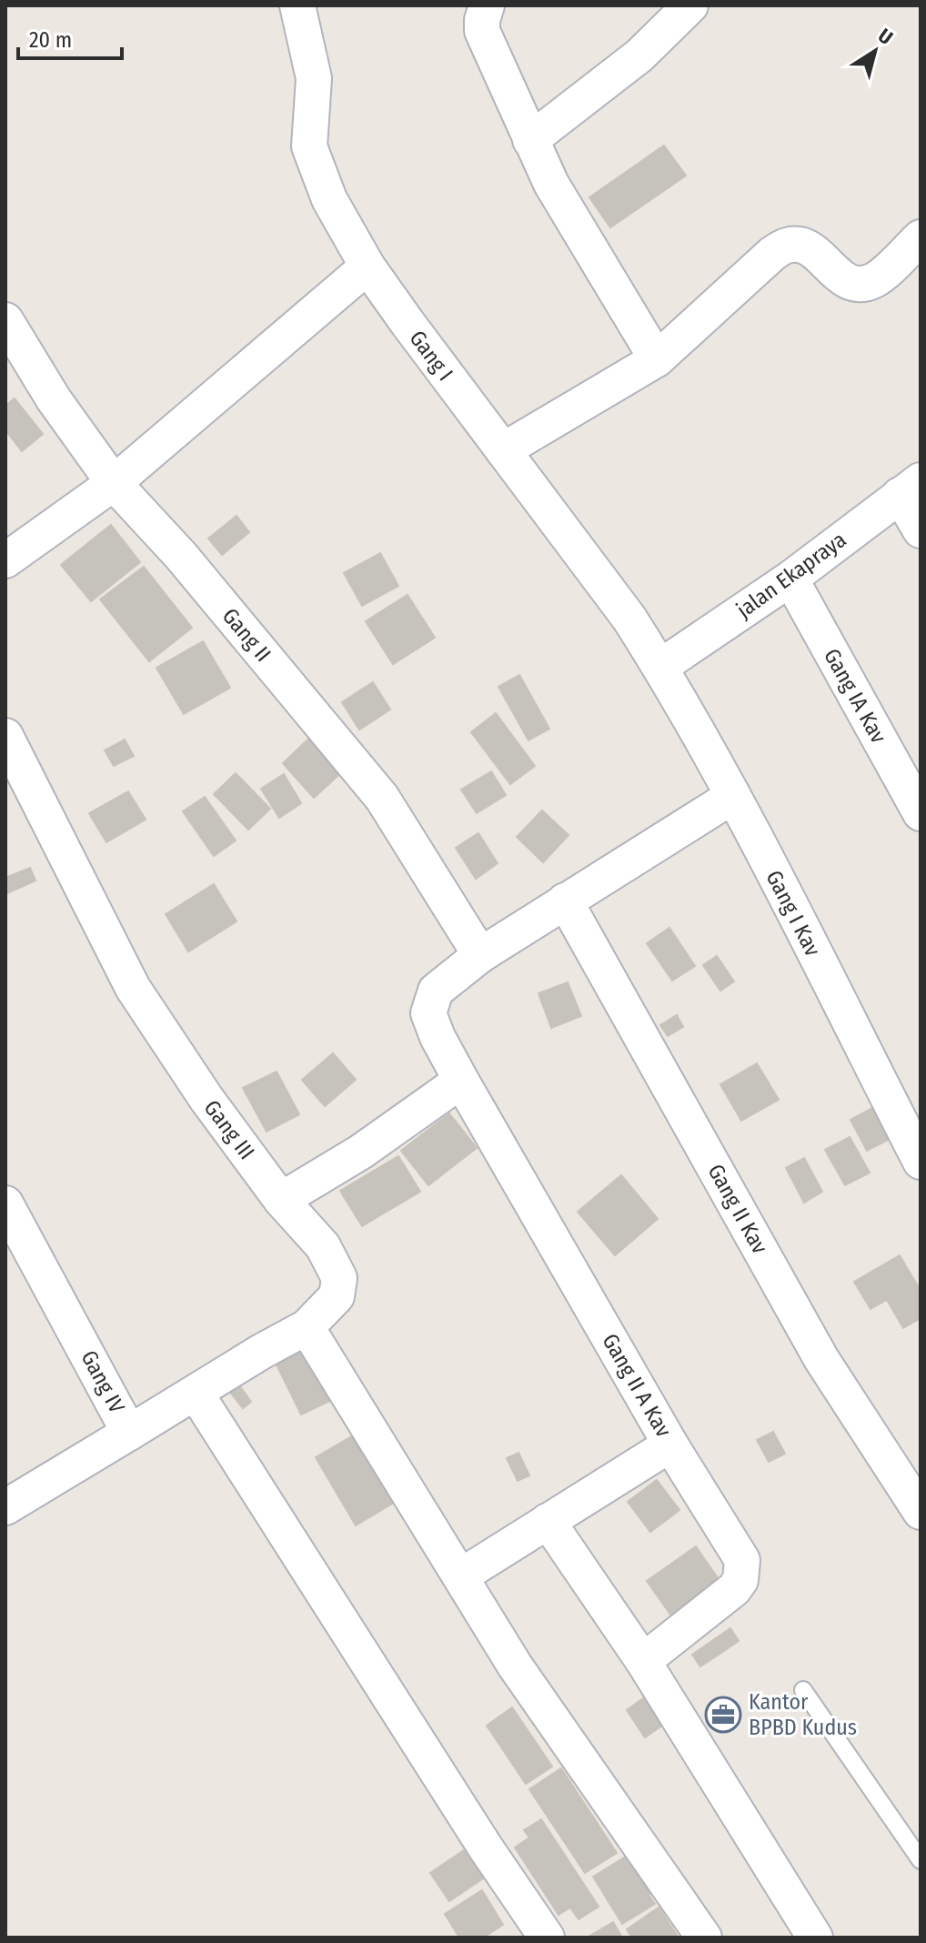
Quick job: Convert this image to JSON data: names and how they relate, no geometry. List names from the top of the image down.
{
  "streets": {
    "street": [
      "Gang I",
      "jalan Ekapraya",
      "Gang II",
      "Gang IA Kav",
      "Gang I Kav",
      "Gang III",
      "Gang II Kav",
      "Gang IV",
      "Gang II A Kav"
    ]
  },
  "crossings": [
    ["Gang I", "jalan Ekapraya"],
    ["Gang I", "Gang I Kav"],
    ["jalan Ekapraya", "Gang IA Kav"],
    ["jalan Ekapraya", "Gang I Kav"],
    ["Gang II", "Gang II A Kav"],
    ["Gang I Kav", "Gang II A Kav"],
    ["Gang III", "Gang IV"],
    ["Gang II Kav", "Gang II A Kav"]
  ],
  "places": {
    "office": ["Kantor BPBD Kudus"]
  },
  "scale_bar": "20 m",
  "north": "top right"
}
